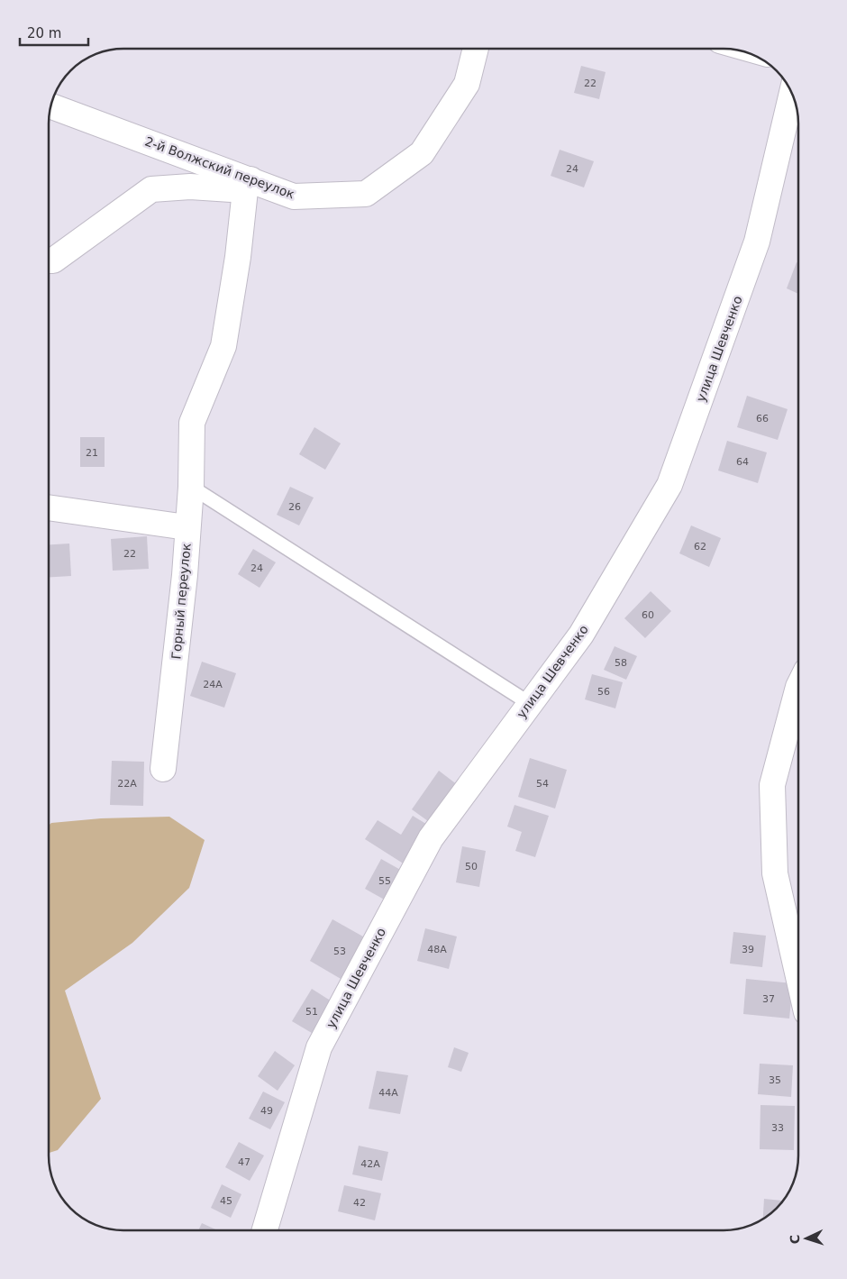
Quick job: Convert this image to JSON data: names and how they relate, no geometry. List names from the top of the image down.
{
  "streets": {
    "street": ["2-й Волжский переулок", "улица Шевченко", "Горный переулок"]
  },
  "house_numbers": [
    "22",
    "24",
    "66",
    "21",
    "64",
    "26",
    "62",
    "22",
    "24",
    "60",
    "58",
    "24А",
    "56",
    "22А",
    "54",
    "50",
    "55",
    "48А",
    "39",
    "53",
    "37",
    "51",
    "35",
    "44А",
    "49",
    "33",
    "47",
    "42А",
    "45",
    "42"
  ],
  "scale_bar": "20 m",
  "north": "left"
}
